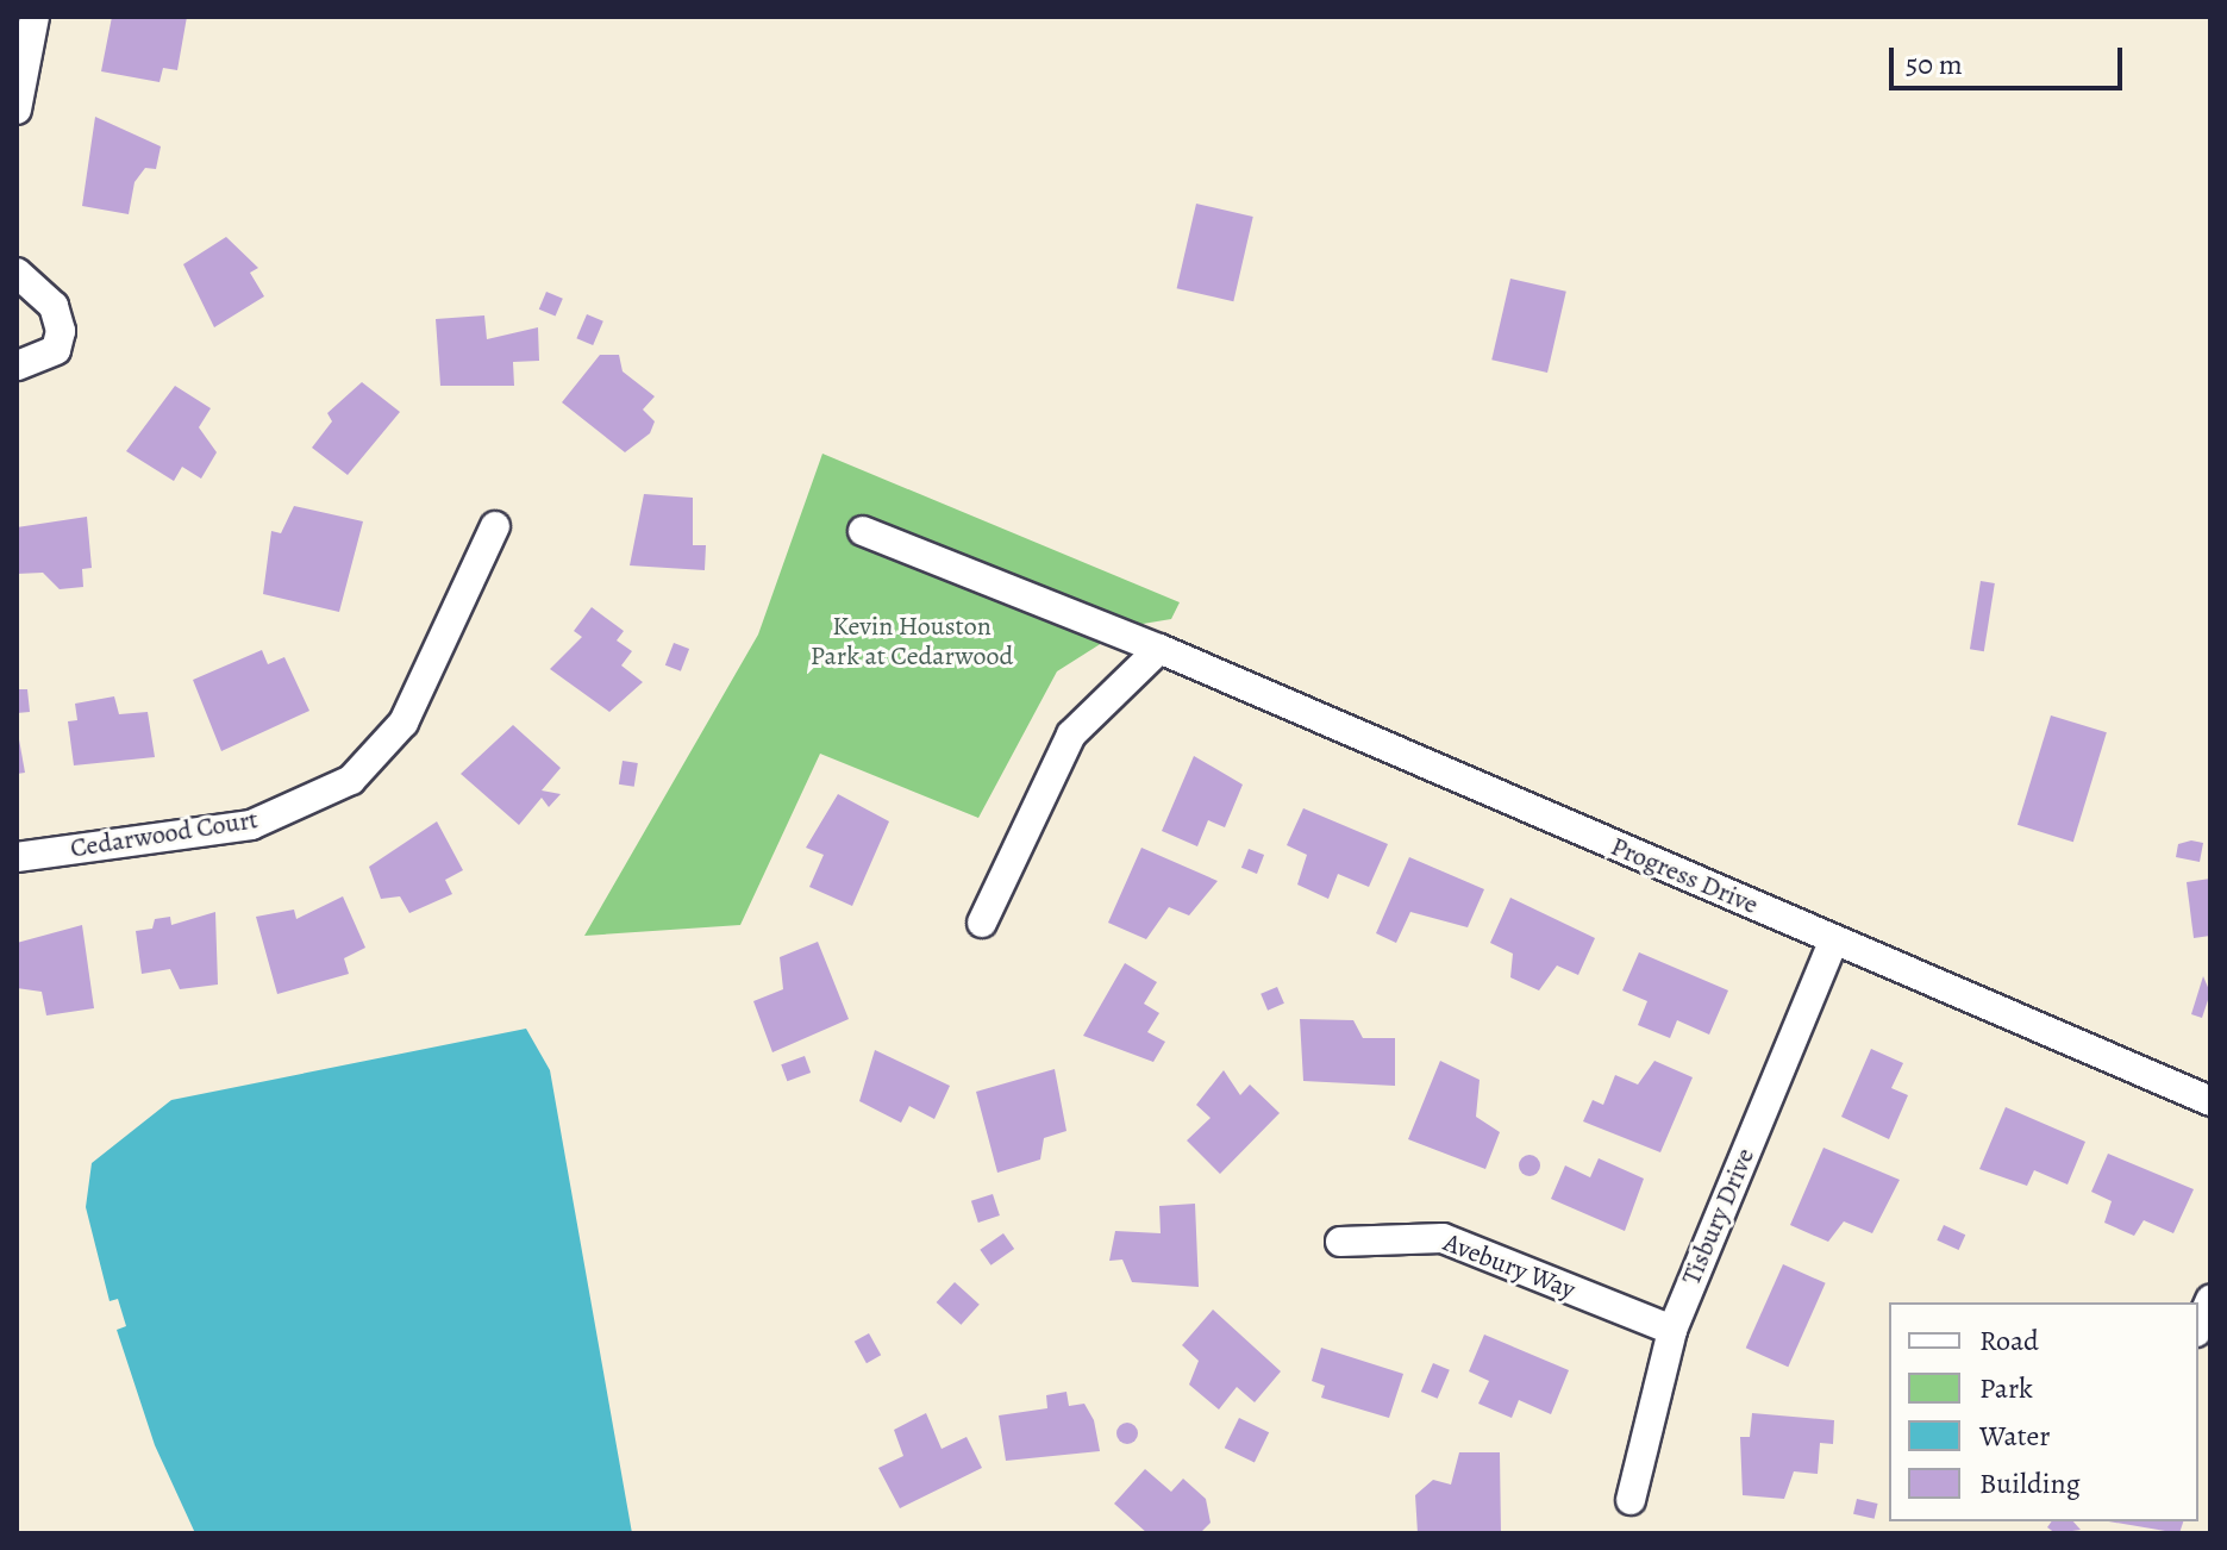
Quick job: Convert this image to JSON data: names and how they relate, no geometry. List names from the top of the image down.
{
  "streets": {
    "street": [
      "Cedarwood Court",
      "Progress Drive",
      "Tisbury Drive",
      "Avebury Way"
    ]
  },
  "crossings": [
    ["Progress Drive", "Tisbury Drive"],
    ["Tisbury Drive", "Avebury Way"]
  ],
  "parks": ["Kevin Houston Park at Cedarwood"],
  "legend": [
    "Road",
    "Park",
    "Water",
    "Building"
  ],
  "scale_bar": "50 m"
}
